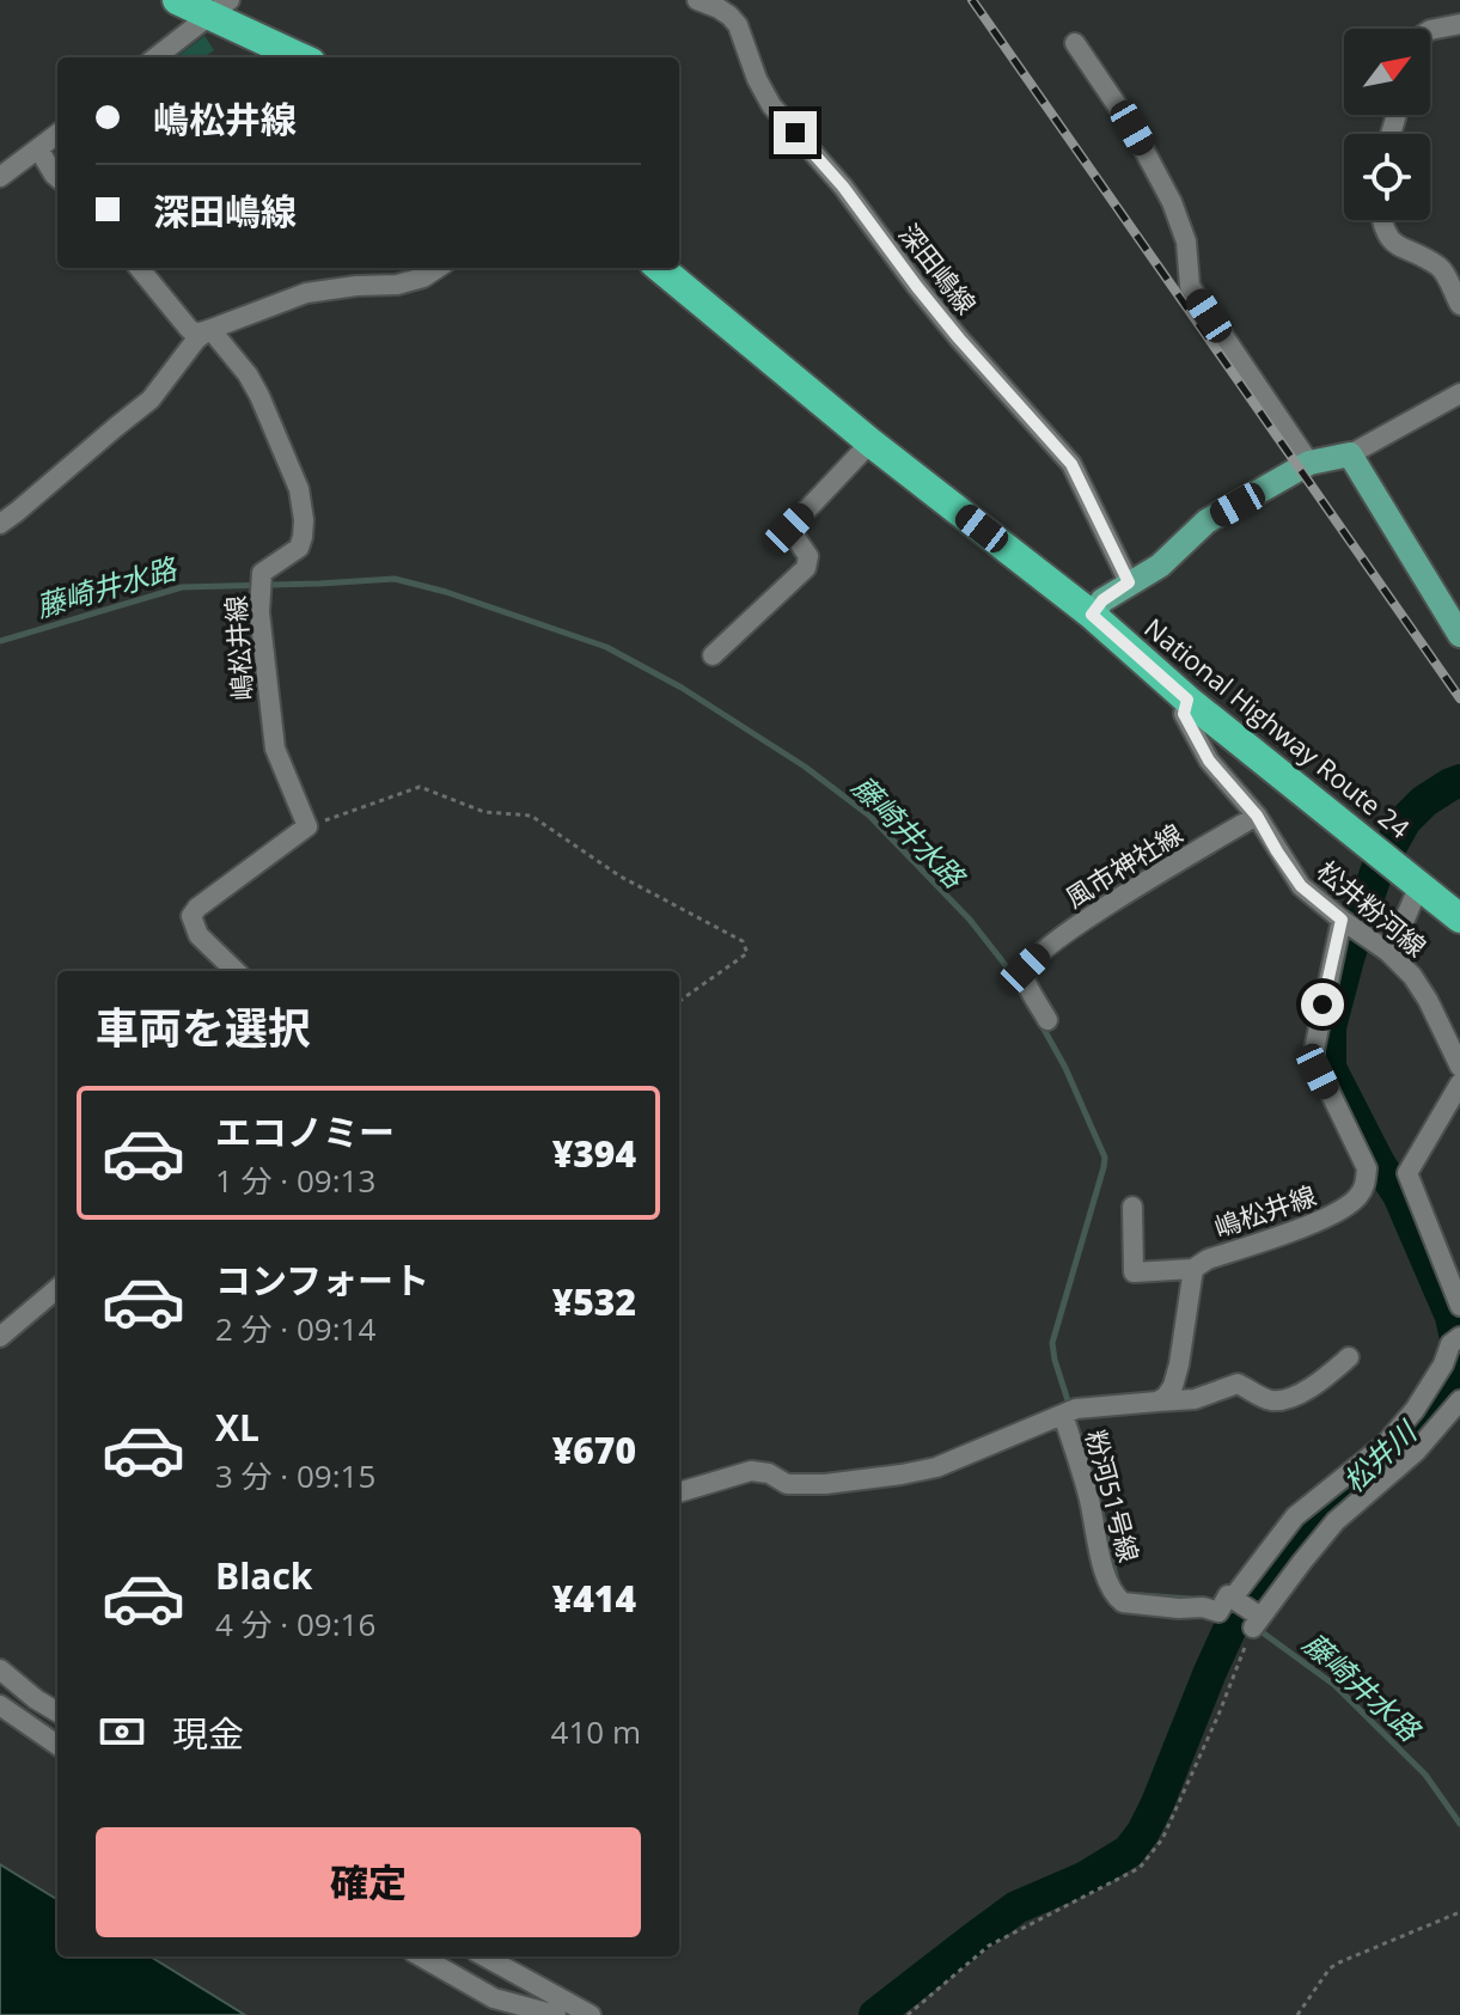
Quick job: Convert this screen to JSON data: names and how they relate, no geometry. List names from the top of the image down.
{
  "streets": {
    "highway": ["National Highway Route 24"],
    "street": [
      "深田嶋線",
      "嶋松井線",
      "風市神社線",
      "松井粉河線",
      "粉河51号線"
    ]
  },
  "crossings": [
    ["嶋松井線", "松井粉河線"],
    ["National Highway Route 24", "松井粉河線"],
    ["風市神社線", "松井粉河線"]
  ],
  "water": ["藤崎井水路", "松井川"],
  "north": "top right",
  "page": {
    "banner": ["嶋松井線", "深田嶋線"],
    "heading": "車両を選択",
    "list": [
      {
        "name": "エコノミー",
        "note": "1 分 · 09:13",
        "value": "¥394"
      },
      {
        "name": "コンフォート",
        "note": "2 分 · 09:14",
        "value": "¥532"
      },
      {
        "name": "XL",
        "note": "3 分 · 09:15",
        "value": "¥670"
      },
      {
        "name": "Black",
        "note": "4 分 · 09:16",
        "value": "¥414"
      }
    ],
    "pay": ["現金", "410 m"],
    "buttons": "確定"
  }
}
